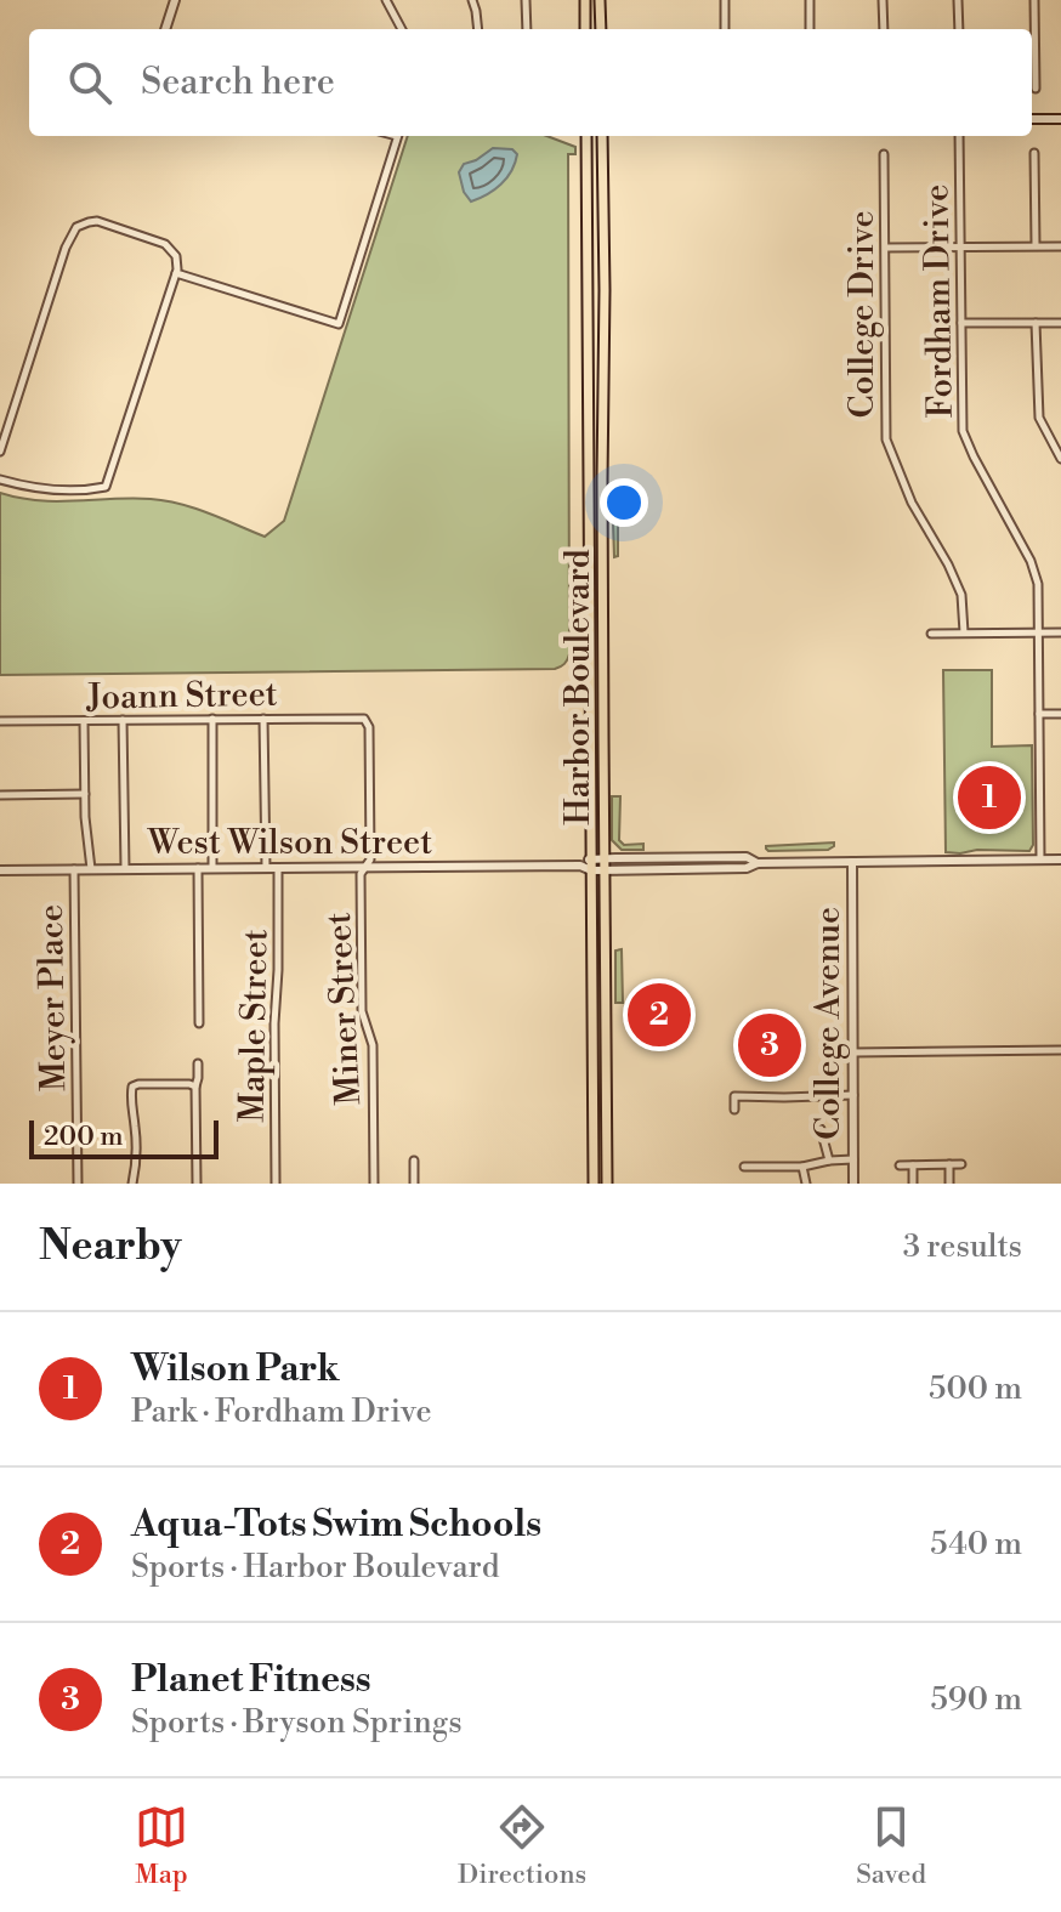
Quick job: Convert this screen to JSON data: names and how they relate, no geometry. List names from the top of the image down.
{
  "streets": {
    "main road": ["Harbor Boulevard"],
    "street": [
      "Fordham Drive",
      "College Drive",
      "Joann Street",
      "West Wilson Street",
      "Meyer Place",
      "Miner Street",
      "College Avenue",
      "Maple Street"
    ]
  },
  "crossings": [
    ["Fordham Drive", "West Wilson Street"],
    ["Harbor Boulevard", "West Wilson Street"],
    ["Joann Street", "Meyer Place"],
    ["Joann Street", "Miner Street"],
    ["West Wilson Street", "Meyer Place"],
    ["West Wilson Street", "Miner Street"],
    ["West Wilson Street", "College Avenue"],
    ["West Wilson Street", "Maple Street"]
  ],
  "scale_bar": "200 m",
  "page": {
    "search": "Search here",
    "pins": ["1", "2", "3"],
    "scale": "200 m",
    "heading": ["Nearby", "3 results"],
    "list": [
      {
        "mark": "1",
        "name": "Wilson Park",
        "note": "Park · Fordham Drive",
        "value": "500 m"
      },
      {
        "mark": "2",
        "name": "Aqua-Tots Swim Schools",
        "note": "Sports · Harbor Boulevard",
        "value": "540 m"
      },
      {
        "mark": "3",
        "name": "Planet Fitness",
        "note": "Sports · Bryson Springs",
        "value": "590 m"
      }
    ],
    "nav": ["Map", "Directions", "Saved"]
  }
}
